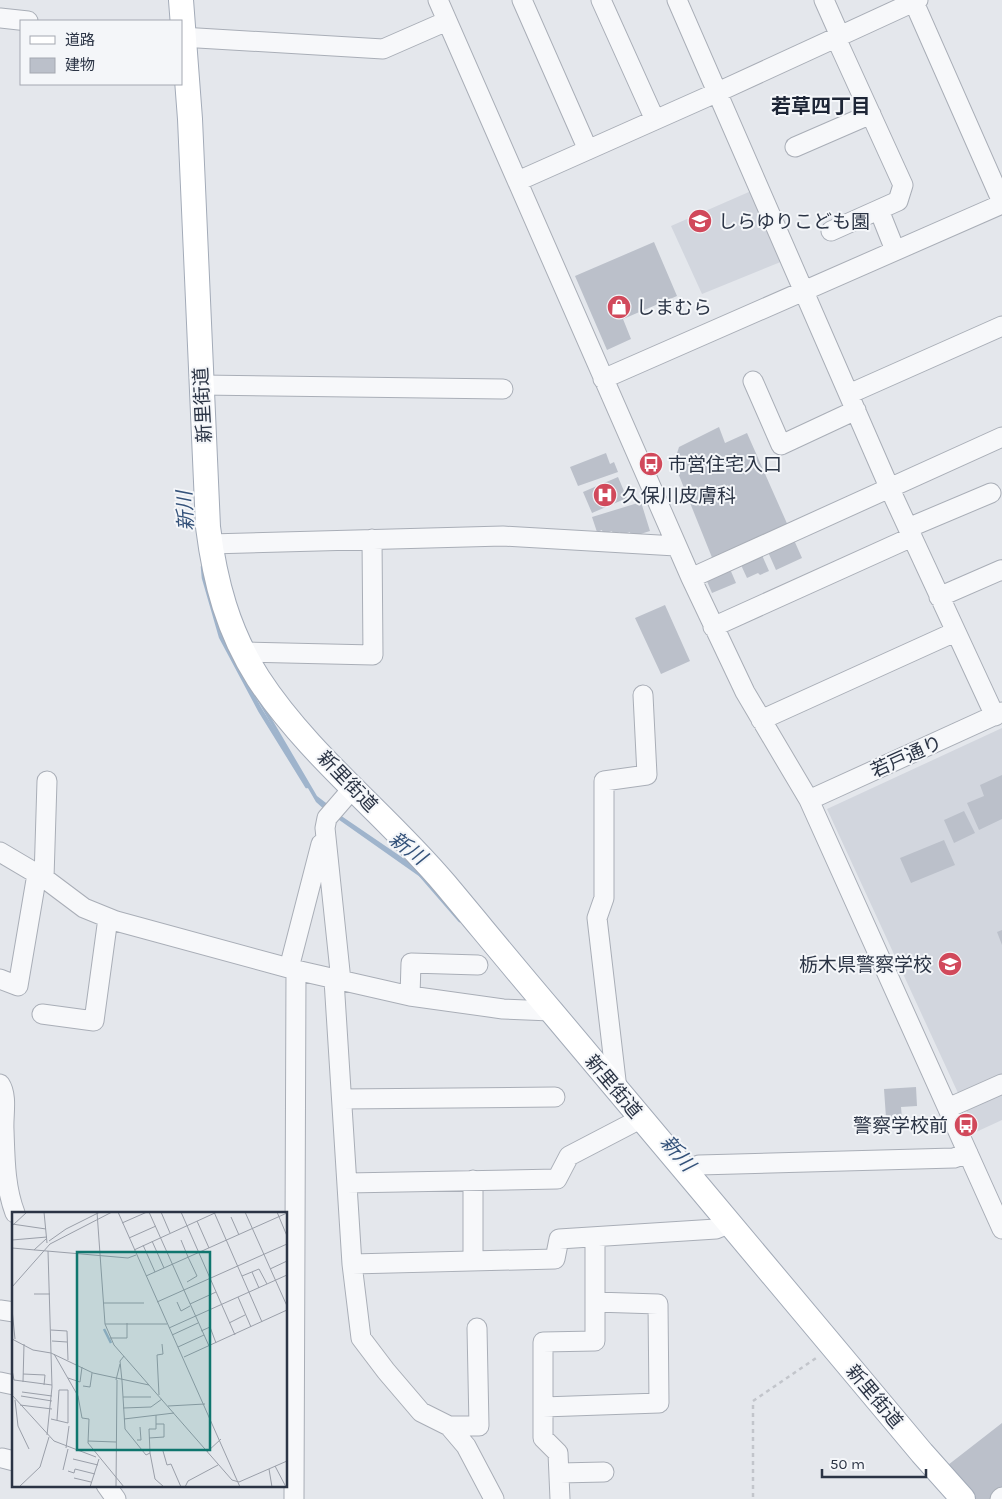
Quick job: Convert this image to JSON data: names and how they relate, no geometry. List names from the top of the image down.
{
  "streets": {
    "main road": ["新里街道"],
    "street": ["若戸通り"]
  },
  "districts": ["若草四丁目"],
  "water": ["新川"],
  "places": {
    "school or university": ["しらゆりこども園", "栃木県警察学校"],
    "shop": ["しまむら"],
    "bus stop": ["市営住宅入口", "警察学校前"],
    "hospital": ["久保川皮膚科"]
  },
  "legend": ["道路", "建物"],
  "scale_bar": "50 m"
}
